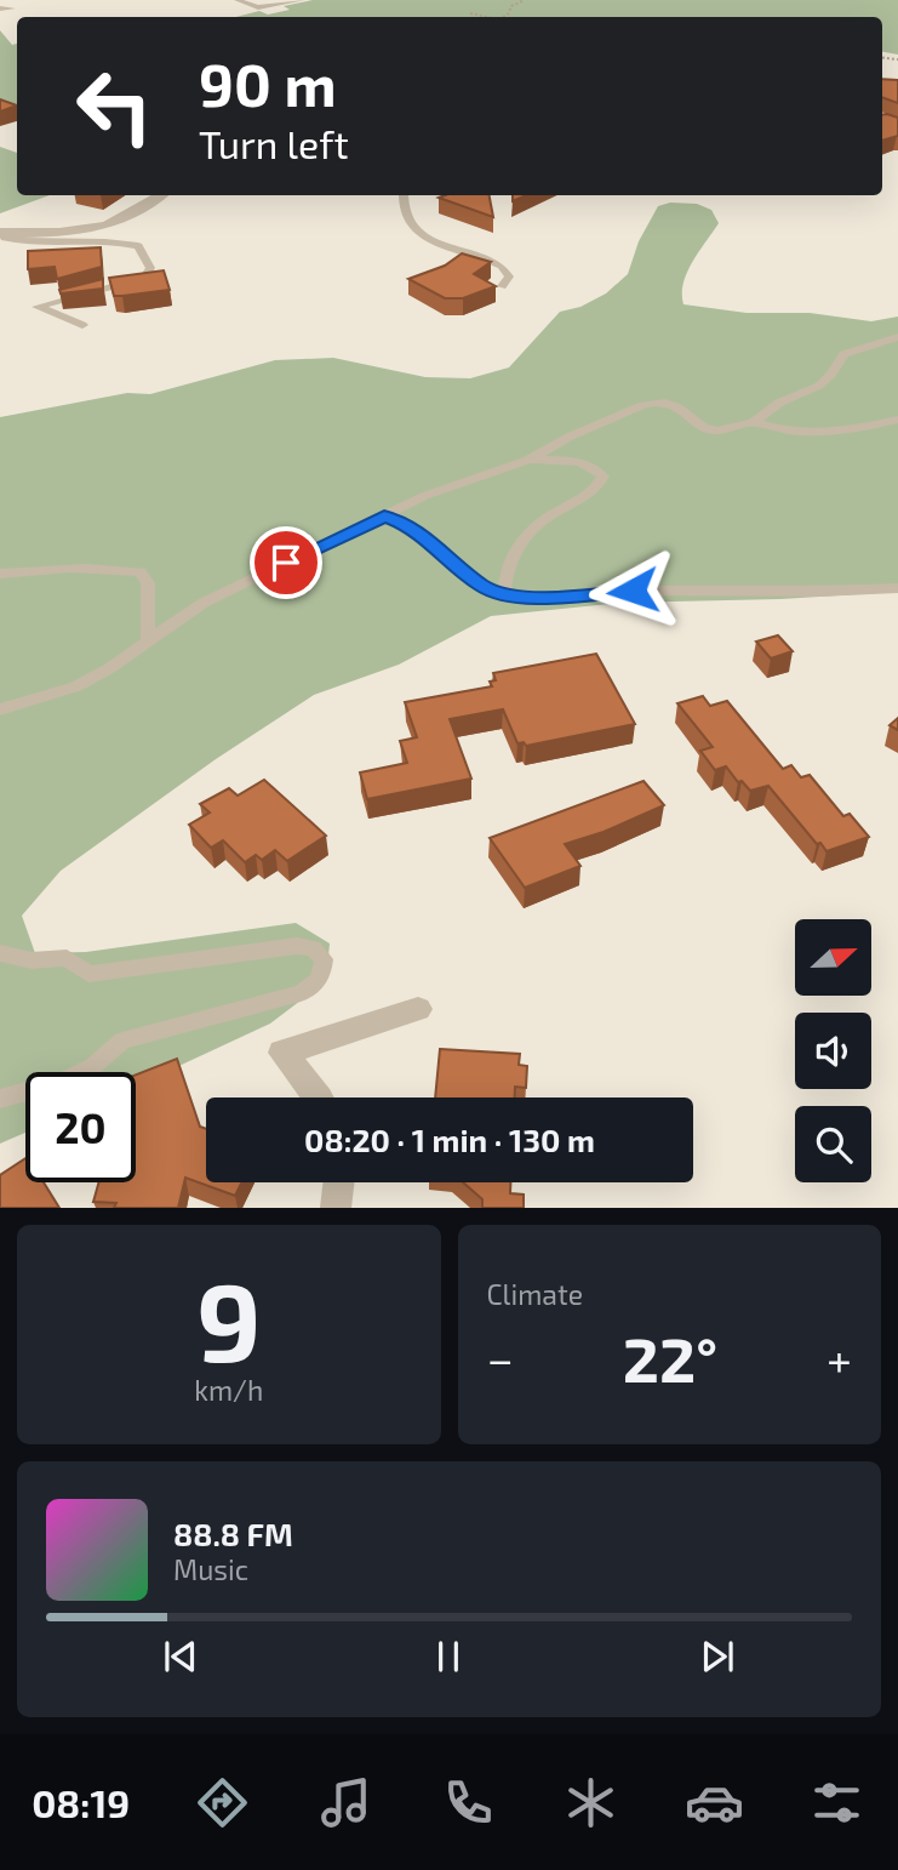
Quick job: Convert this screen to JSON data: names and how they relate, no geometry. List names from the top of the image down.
{
  "north": "right",
  "page": {
    "turn": ["90 m", "Turn left"],
    "limit": "20",
    "trip": "08:20 · 1 min · 130 m",
    "tile": [
      ["9", "km/h"],
      "Climate"
    ],
    "heat": ["−", "22°", "+"],
    "song": ["88.8 FM", "Music"],
    "tabs": "08:19"
  }
}
